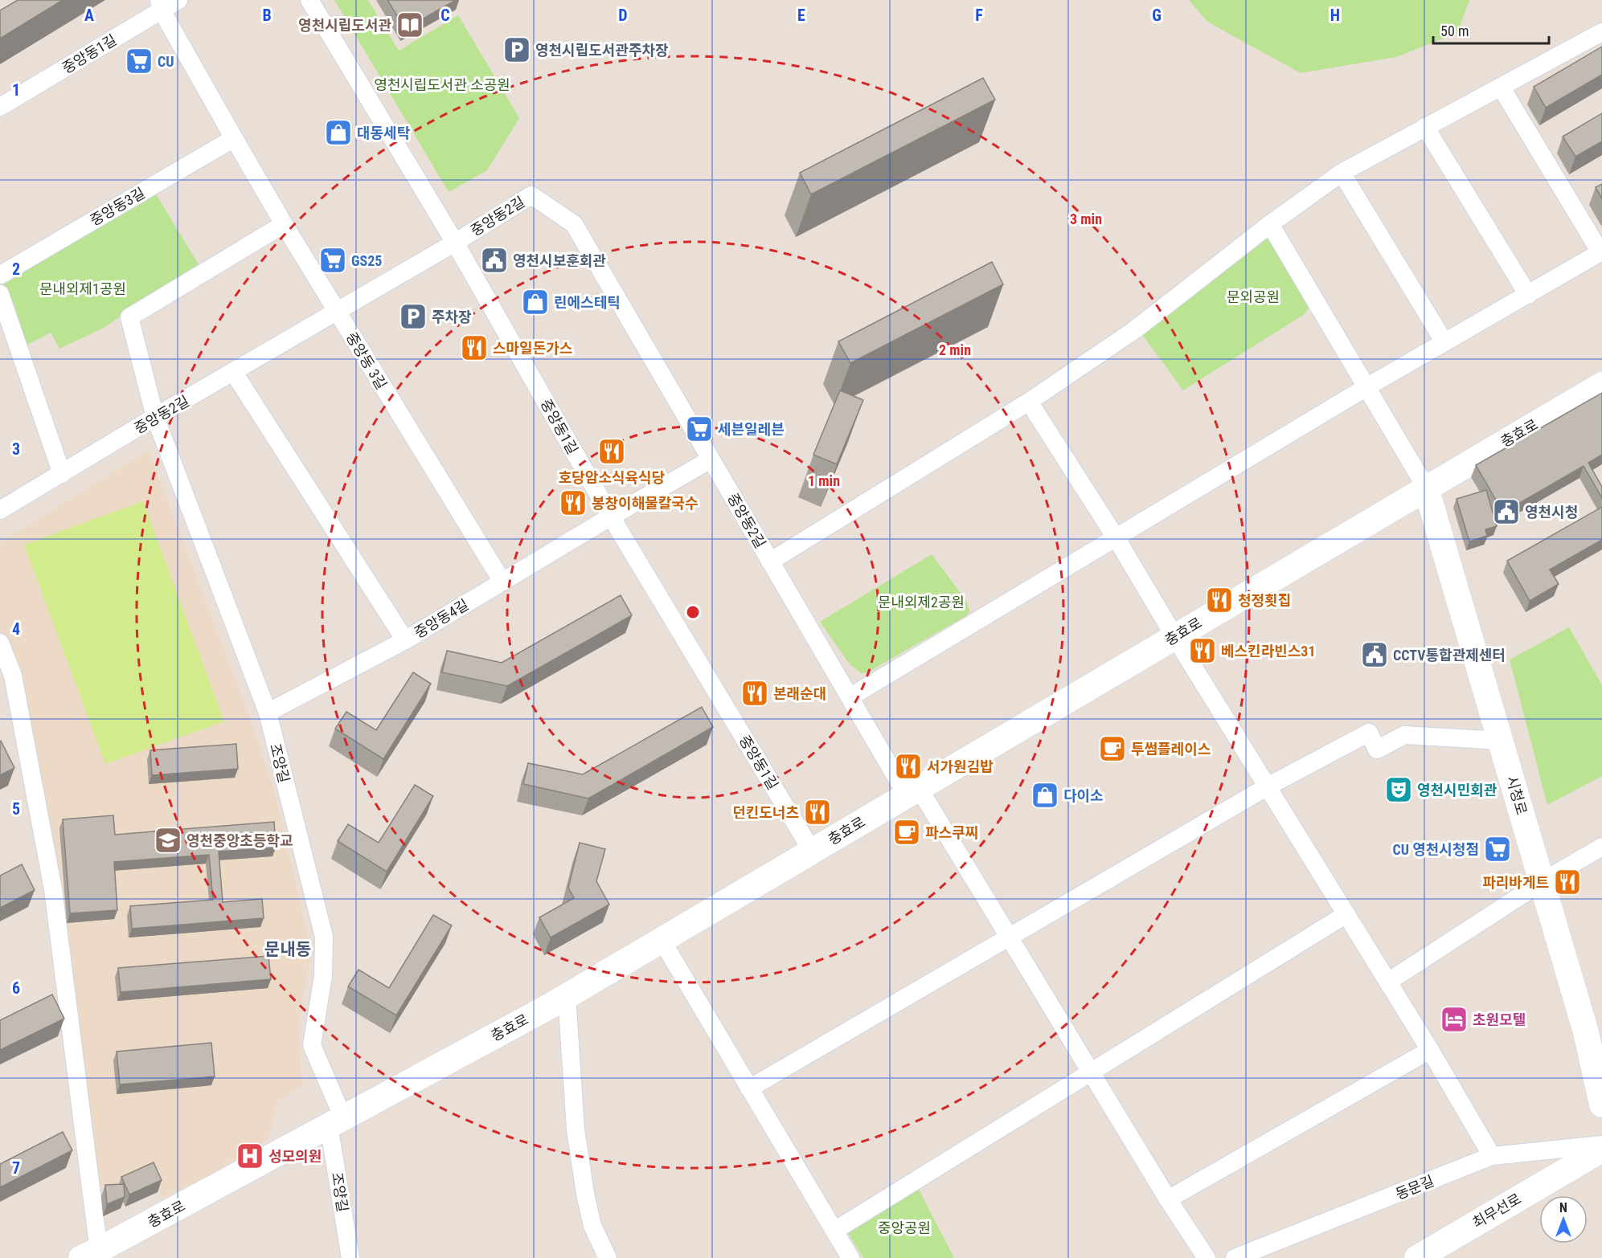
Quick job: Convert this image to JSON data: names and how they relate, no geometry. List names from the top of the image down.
{
  "streets": {
    "street": [
      "중앙동1길",
      "중앙동3길",
      "중앙동2길",
      "중앙동 3길",
      "충효로",
      "중앙동4길",
      "조양길",
      "시청로",
      "동문길",
      "최무선로"
    ]
  },
  "crossings": [
    ["중앙동1길", "중앙동2길"],
    ["중앙동1길", "중앙동 3길"],
    ["중앙동1길", "충효로"],
    ["중앙동1길", "중앙동4길"],
    ["중앙동3길", "중앙동 3길"],
    ["중앙동2길", "중앙동 3길"],
    ["중앙동2길", "충효로"],
    ["중앙동2길", "중앙동4길"],
    ["중앙동2길", "조양길"],
    ["중앙동 3길", "중앙동4길"],
    ["중앙동 3길", "조양길"],
    ["충효로", "조양길"],
    ["충효로", "시청로"],
    ["중앙동4길", "조양길"]
  ],
  "districts": ["문내동"],
  "parks": [
    "영천시립도서관 소공원",
    "문내외제1공원",
    "문외공원",
    "문내외제2공원",
    "중앙공원"
  ],
  "places": {
    "library": ["영천시립도서관"],
    "parking": ["영천시립도서관주차장", "주차장"],
    "supermarket": [
      "CU",
      "GS25",
      "세븐일레븐",
      "CU 영천시청점"
    ],
    "shop": ["대동세탁", "린에스테틱", "다이소"],
    "public building": ["영천시보훈회관", "영천시청", "CCTV통합관제센터"],
    "restaurant": [
      "스마일돈가스",
      "호당암소식육식당",
      "봉창이해물칼국수",
      "청정횟집",
      "베스킨라빈스31",
      "본래순대",
      "서가원김밥",
      "던킨도너츠",
      "파리바게트"
    ],
    "cafe": ["투썸플레이스", "파스쿠찌"],
    "theatre": ["영천시민회관"],
    "school or university": ["영천중앙초등학교"],
    "hotel": ["초원모텔"],
    "hospital": ["성모의원"]
  },
  "scale_bar": "50 m",
  "north": "top",
  "grid": {
    "columns": [
      "A",
      "B",
      "C",
      "D",
      "E",
      "F",
      "G",
      "H"
    ],
    "rows": [
      "1",
      "2",
      "3",
      "4",
      "5",
      "6",
      "7"
    ]
  },
  "rings": ["3 min", "2 min", "1 min"]
}
